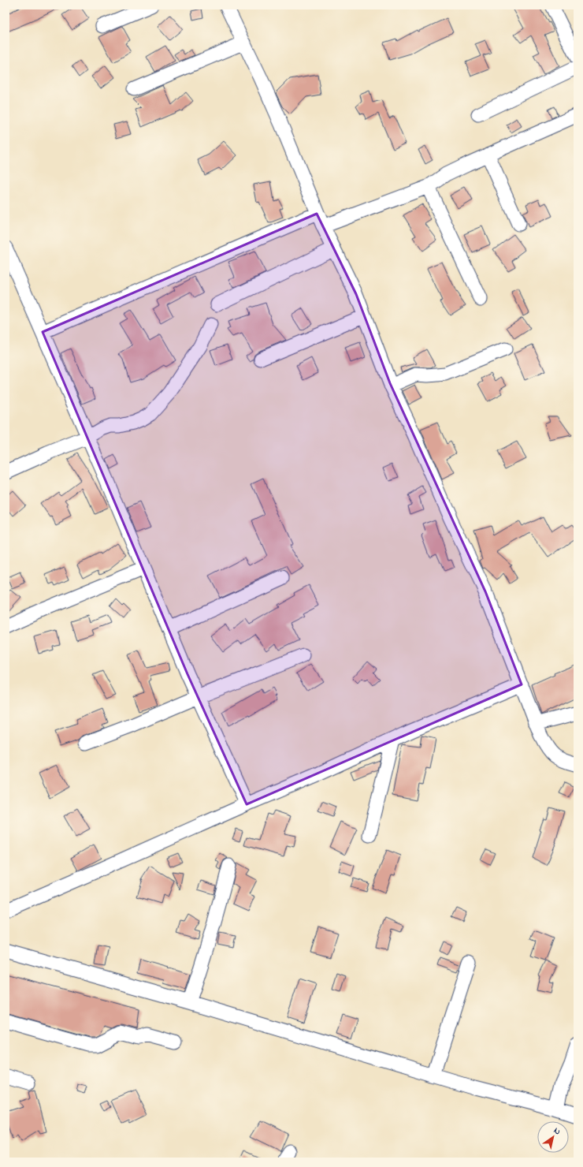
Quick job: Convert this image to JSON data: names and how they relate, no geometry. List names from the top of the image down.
{
  "north": "top right"
}
